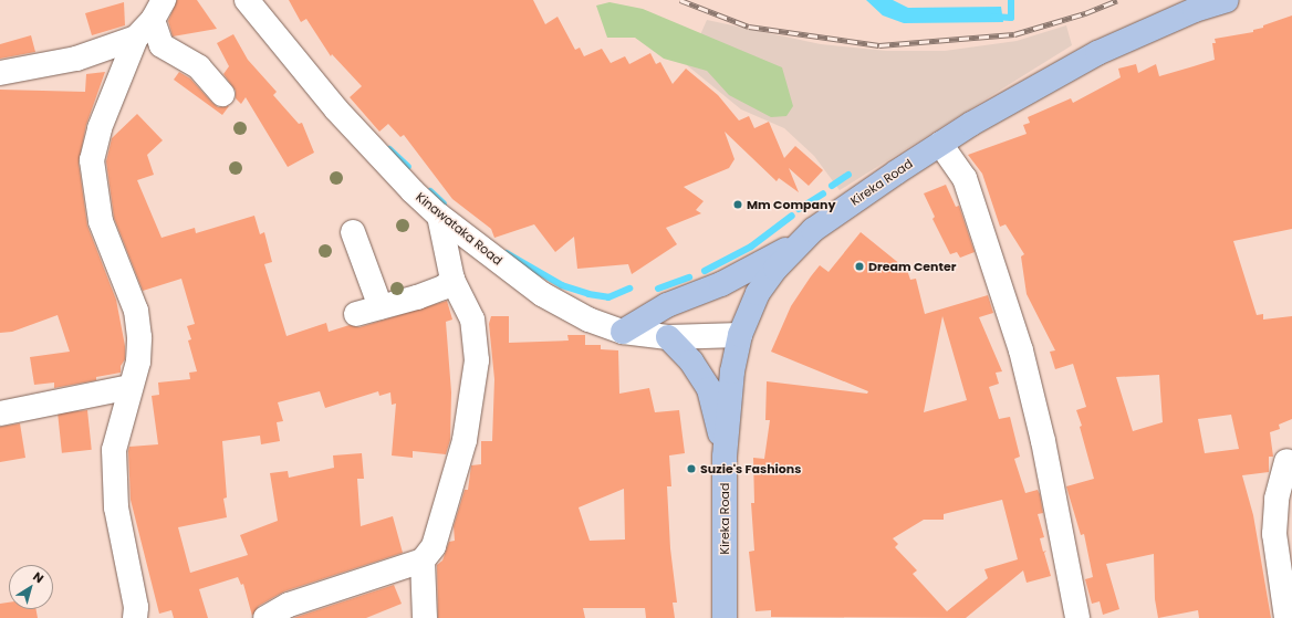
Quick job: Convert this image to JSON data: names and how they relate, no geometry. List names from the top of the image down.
{
  "streets": {
    "main road": ["Kireka Road"],
    "street": ["Kinawataka Road"]
  },
  "crossings": [
    ["Kireka Road", "Kinawataka Road"]
  ],
  "places": ["Mm Company", "Dream Center", "Suzie's Fashions"],
  "north": "top right"
}
